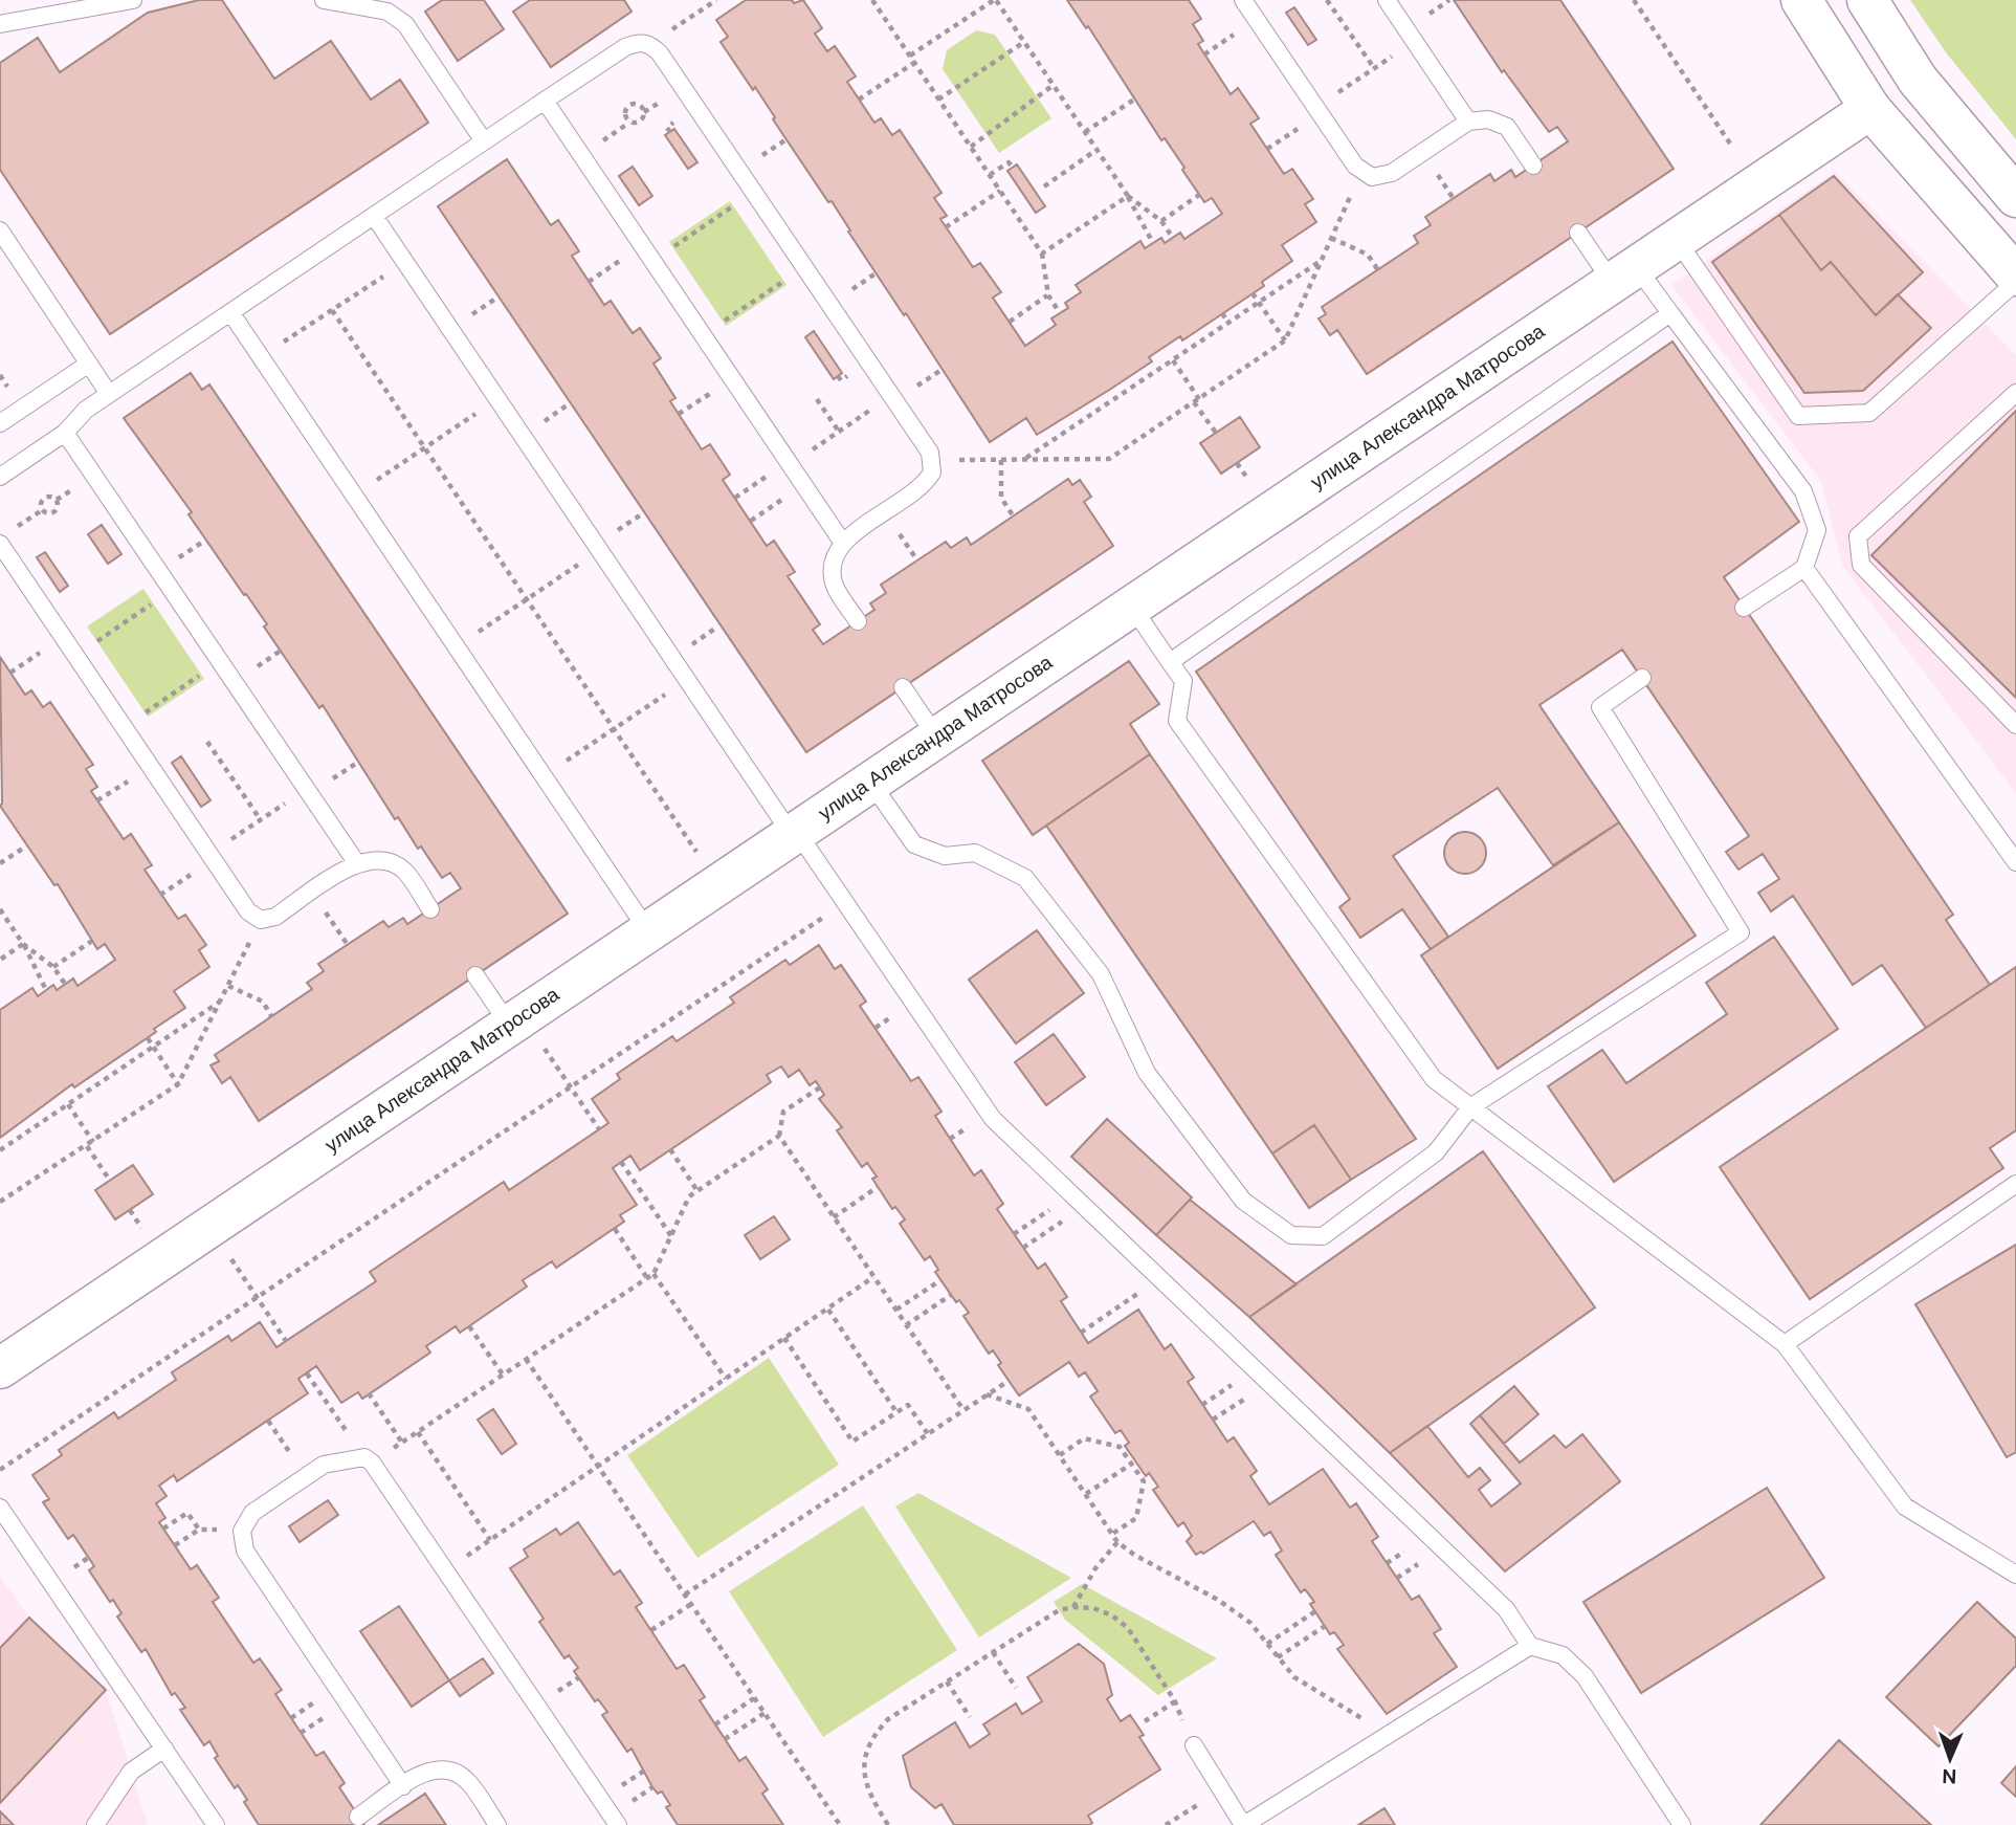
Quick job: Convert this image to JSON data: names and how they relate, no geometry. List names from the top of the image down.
{
  "streets": {
    "street": ["улица Александра Матросова"]
  },
  "north": "bottom"
}
